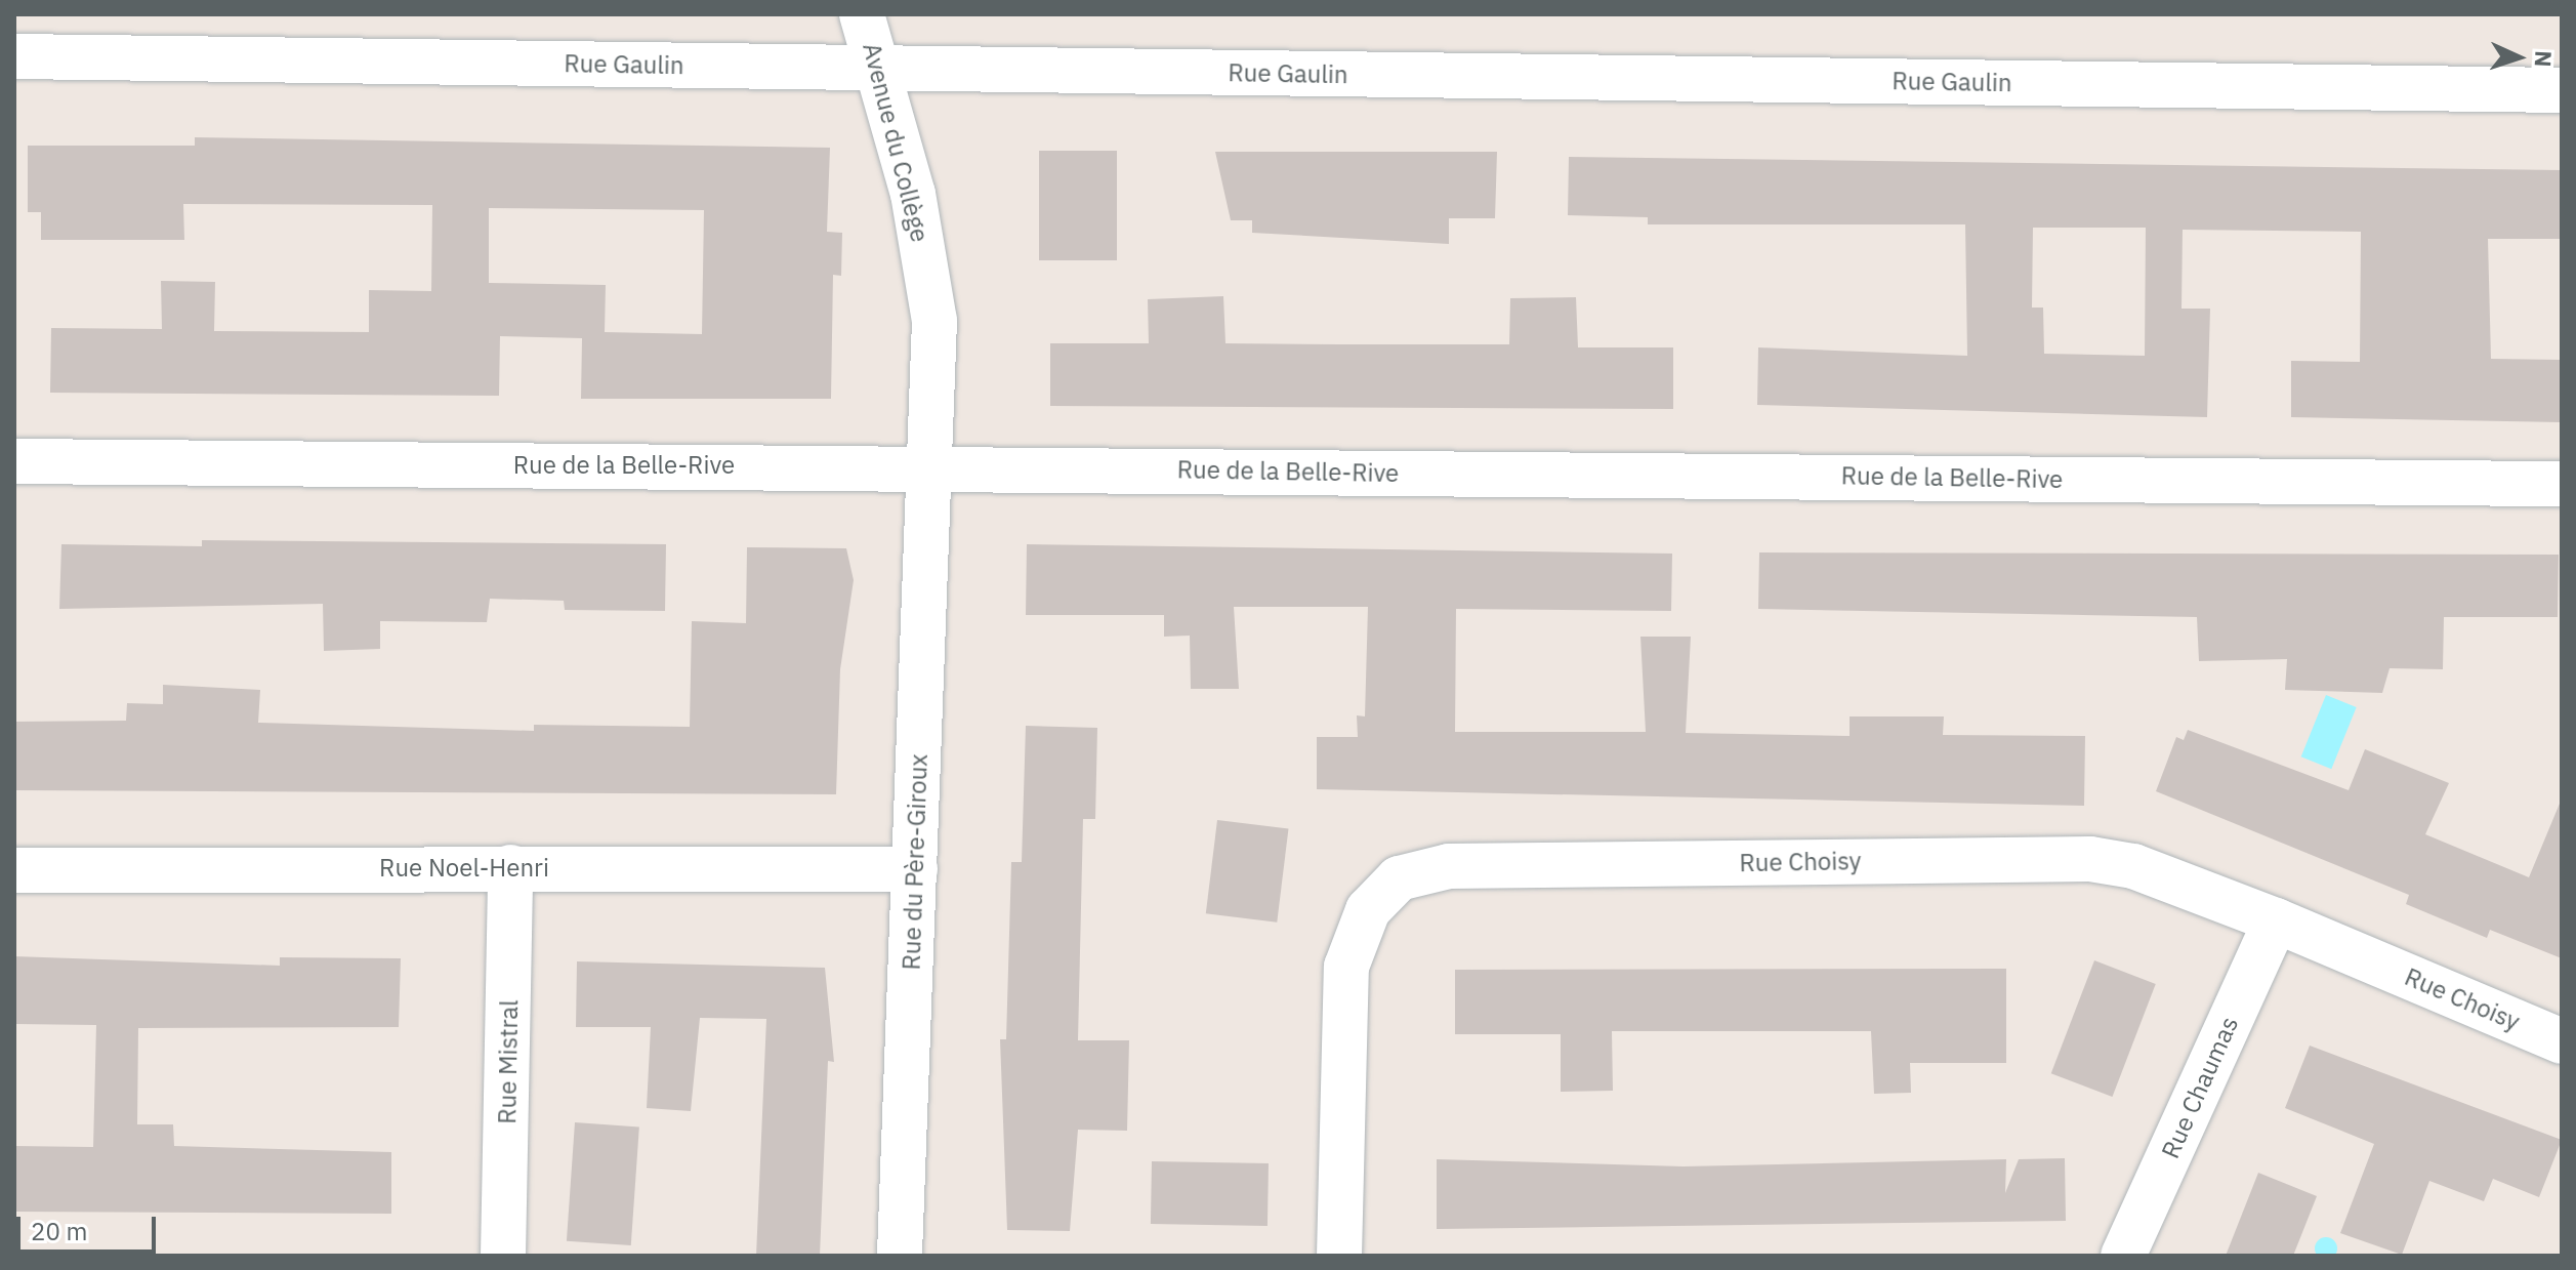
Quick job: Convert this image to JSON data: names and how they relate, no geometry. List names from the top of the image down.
{
  "streets": {
    "street": [
      "Rue Gaulin",
      "Avenue du Collège",
      "Rue de la Belle-Rive",
      "Rue du Père-Giroux",
      "Rue Choisy",
      "Rue Noel-Henri",
      "Rue Mistral",
      "Rue Chaumas"
    ]
  },
  "crossings": [
    ["Rue Gaulin", "Avenue du Collège"],
    ["Avenue du Collège", "Rue de la Belle-Rive"],
    ["Avenue du Collège", "Rue du Père-Giroux"],
    ["Rue de la Belle-Rive", "Rue du Père-Giroux"],
    ["Rue du Père-Giroux", "Rue Noel-Henri"],
    ["Rue Choisy", "Rue Chaumas"],
    ["Rue Noel-Henri", "Rue Mistral"]
  ],
  "scale_bar": "20 m",
  "north": "right"
}
